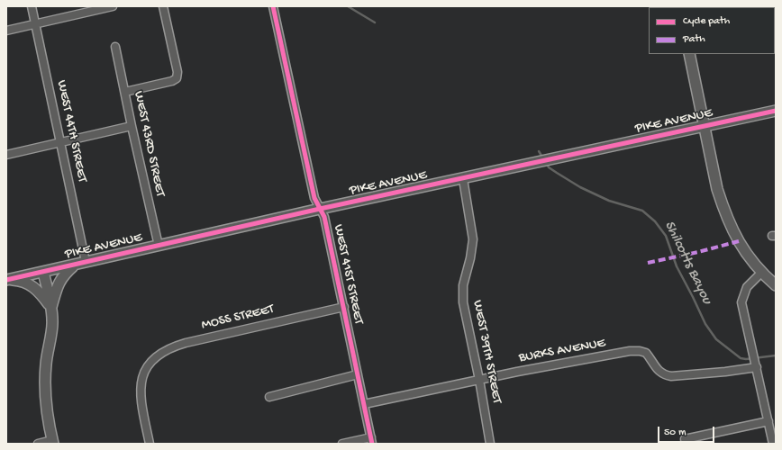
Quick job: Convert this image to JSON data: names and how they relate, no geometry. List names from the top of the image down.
{
  "streets": {
    "street": [
      "PIKE AVENUE",
      "WEST 44TH STREET",
      "WEST 43RD STREET",
      "WEST 41ST STREET",
      "MOSS STREET",
      "BURKS AVENUE",
      "WEST 39TH STREET"
    ]
  },
  "crossings": [
    ["PIKE AVENUE", "WEST 44TH STREET"],
    ["PIKE AVENUE", "WEST 43RD STREET"],
    ["PIKE AVENUE", "WEST 41ST STREET"],
    ["PIKE AVENUE", "WEST 39TH STREET"],
    ["WEST 41ST STREET", "MOSS STREET"],
    ["WEST 41ST STREET", "BURKS AVENUE"],
    ["BURKS AVENUE", "WEST 39TH STREET"]
  ],
  "water": ["Shilcotts Bayou"],
  "legend": ["Cycle path", "Path"],
  "scale_bar": "50 m"
}
